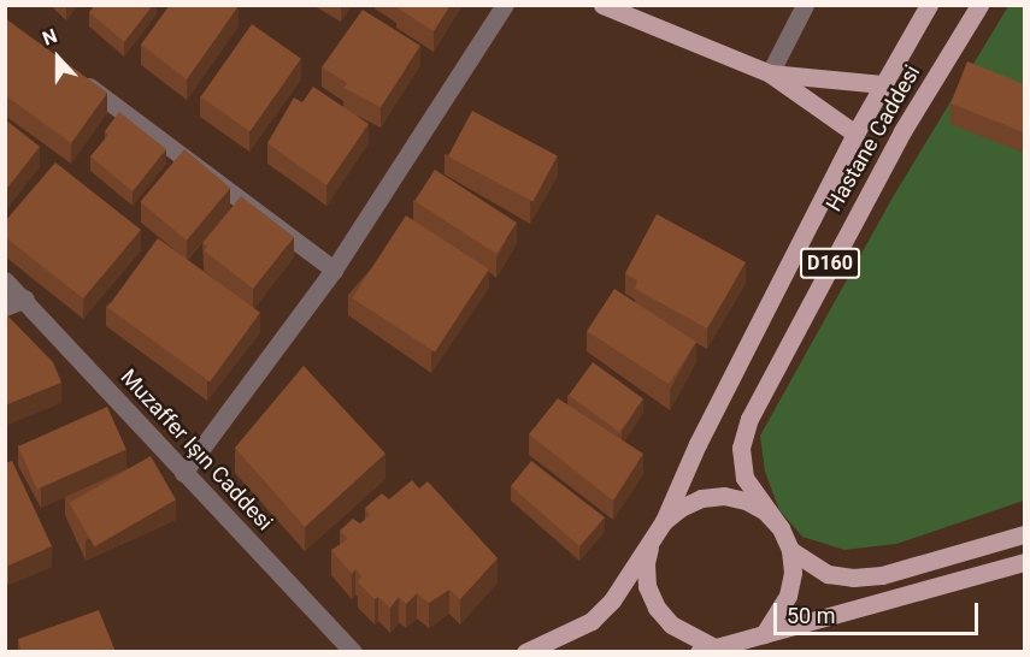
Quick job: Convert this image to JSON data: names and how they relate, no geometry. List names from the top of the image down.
{
  "streets": {
    "main road": ["Hastane Caddesi", "D160"],
    "street": ["Muzaffer Işın Caddesi"]
  },
  "crossings": [
    ["Hastane Caddesi", "D160"]
  ],
  "scale_bar": "50 m",
  "north": "top"
}
